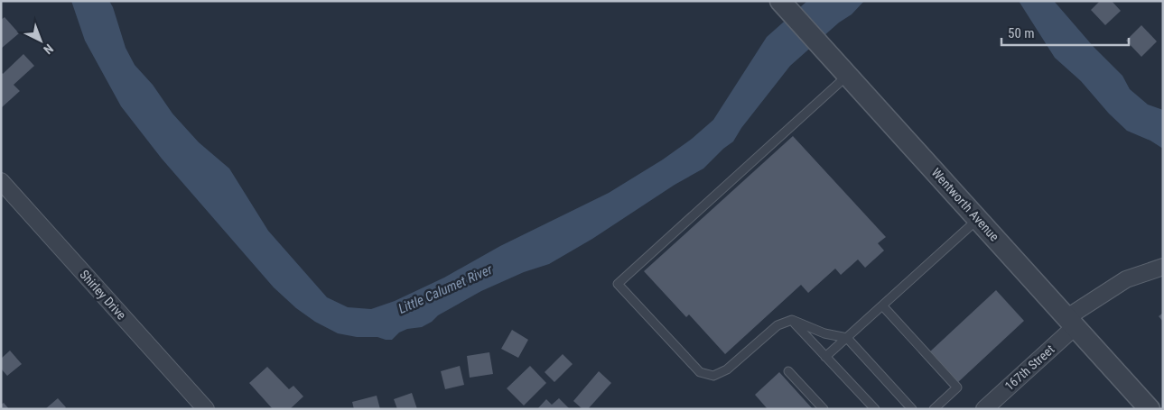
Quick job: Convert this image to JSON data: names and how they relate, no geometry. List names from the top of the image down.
{
  "streets": {
    "street": ["Wentworth Avenue", "Shirley Drive", "167th Street"]
  },
  "crossings": [
    ["Wentworth Avenue", "167th Street"]
  ],
  "water": ["Little Calumet River"],
  "scale_bar": "50 m",
  "north": "bottom right"
}
